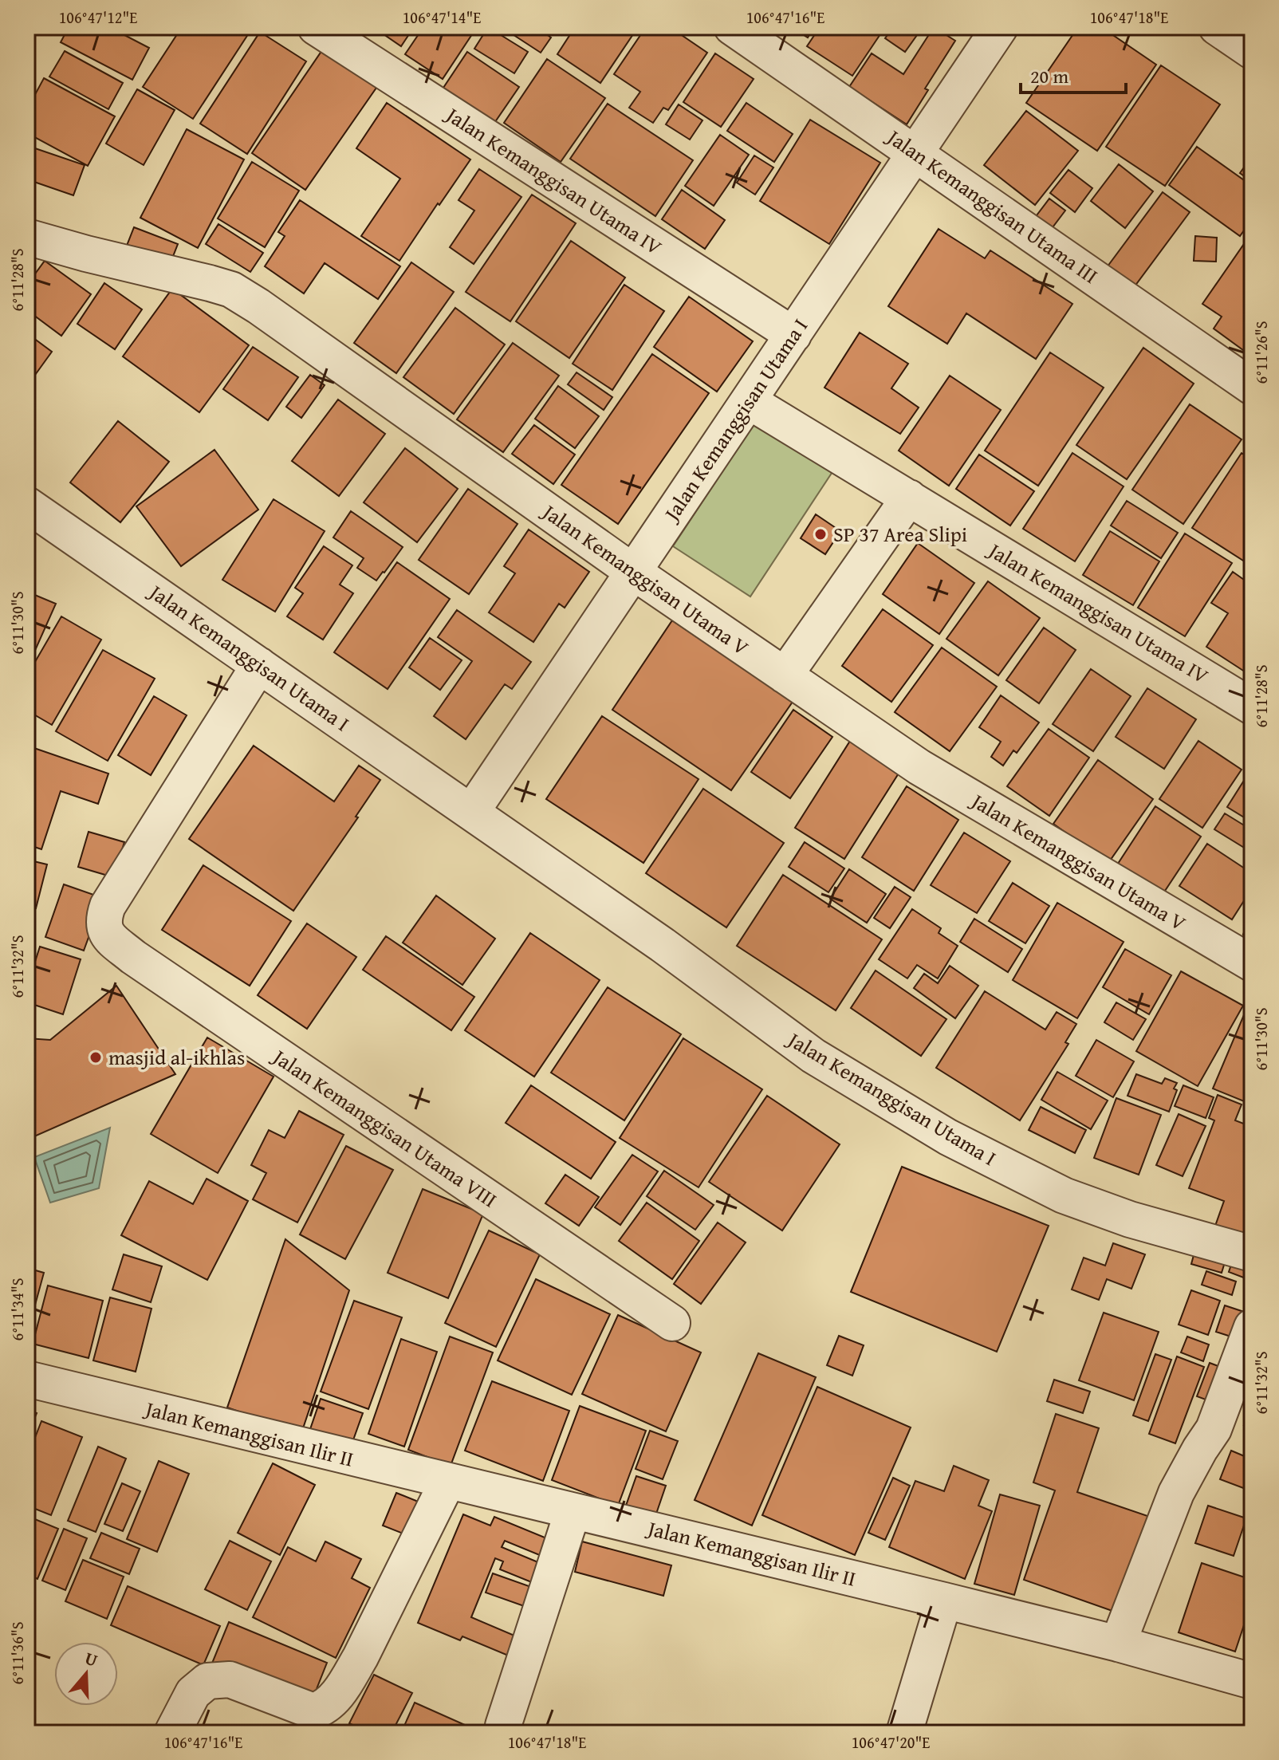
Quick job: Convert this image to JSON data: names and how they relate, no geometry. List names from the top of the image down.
{
  "streets": {
    "street": [
      "Jalan Kemanggisan Utama IV",
      "Jalan Kemanggisan Utama III",
      "Jalan Kemanggisan Utama I",
      "Jalan Kemanggisan Utama V",
      "Jalan Kemanggisan Utama VIII",
      "Jalan Kemanggisan Ilir II"
    ]
  },
  "crossings": [
    ["Jalan Kemanggisan Utama IV", "Jalan Kemanggisan Utama I"],
    ["Jalan Kemanggisan Utama III", "Jalan Kemanggisan Utama I"],
    ["Jalan Kemanggisan Utama I", "Jalan Kemanggisan Utama V"],
    ["Jalan Kemanggisan Utama I", "Jalan Kemanggisan Utama VIII"]
  ],
  "places": ["SP 37 Area Slipi", "masjid al-ikhlas"],
  "scale_bar": "20 m",
  "north": "top",
  "coordinates": [
    "106°47'12\"E",
    "106°47'14\"E",
    "106°47'16\"E",
    "106°47'18\"E",
    "6°11'28\"S",
    "6°11'26\"S",
    "6°11'30\"S",
    "6°11'32\"S",
    "6°11'34\"S",
    "6°11'36\"S",
    "106°47'20\"E"
  ]
}
